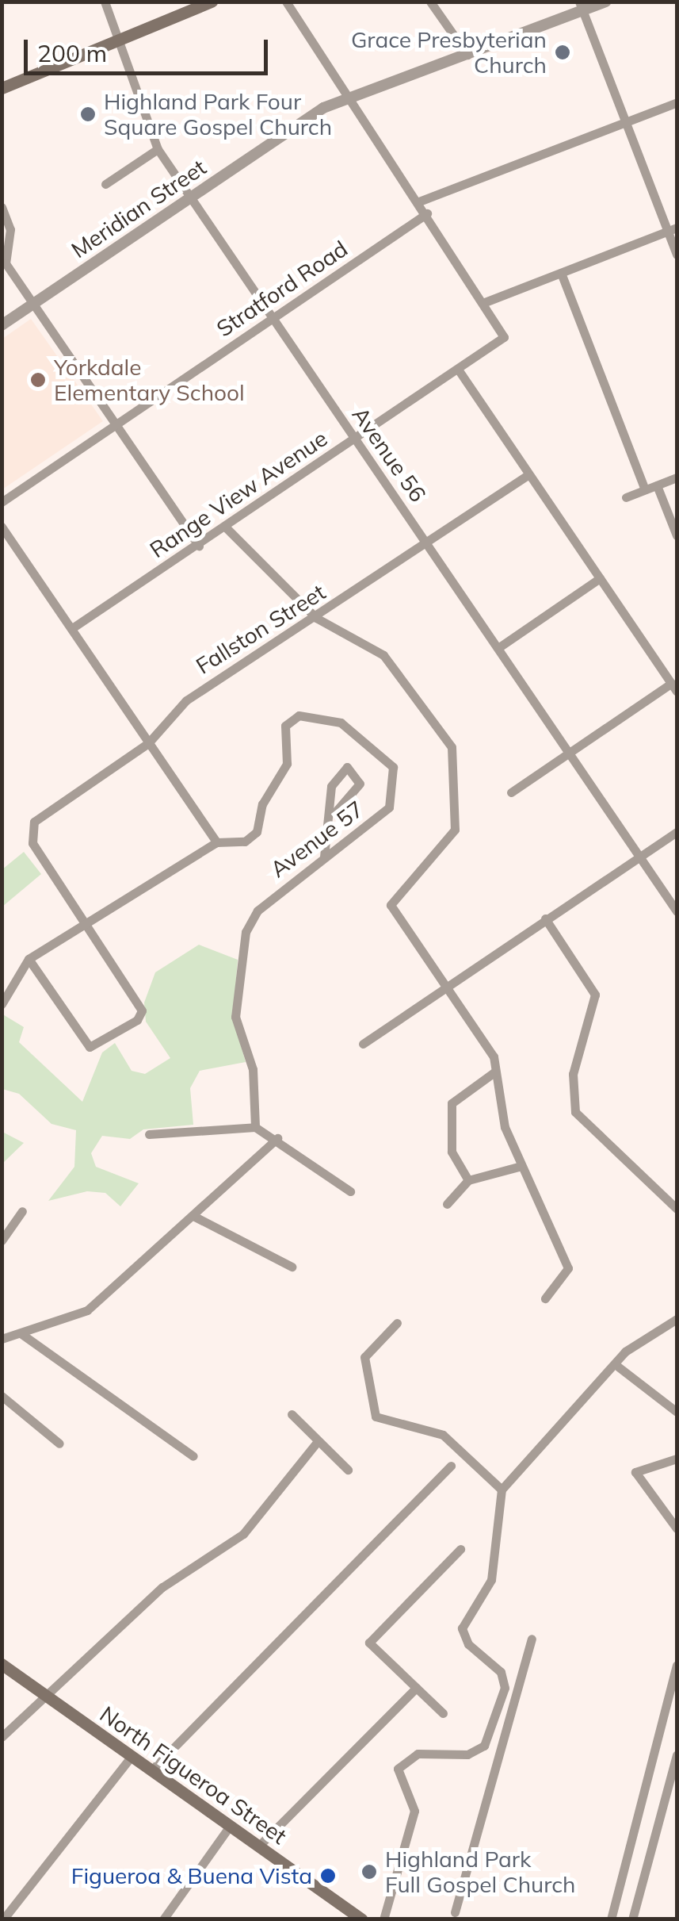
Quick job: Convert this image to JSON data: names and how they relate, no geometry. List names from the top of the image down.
{
  "streets": {
    "main road": ["North Figueroa Street"],
    "street": [
      "Meridian Street",
      "Stratford Road",
      "Avenue 56",
      "Range View Avenue",
      "Fallston Street",
      "Avenue 57"
    ]
  },
  "crossings": [
    ["Meridian Street", "Avenue 56"],
    ["Stratford Road", "Avenue 56"],
    ["Avenue 56", "Range View Avenue"],
    ["Avenue 56", "Fallston Street"]
  ],
  "places": [
    "Grace Presbyterian Church",
    "Highland Park Four Square Gospel Church",
    "Yorkdale Elementary School",
    "Highland Park Full Gospel Church",
    "Figueroa & Buena Vista"
  ],
  "scale_bar": "200 m"
}
